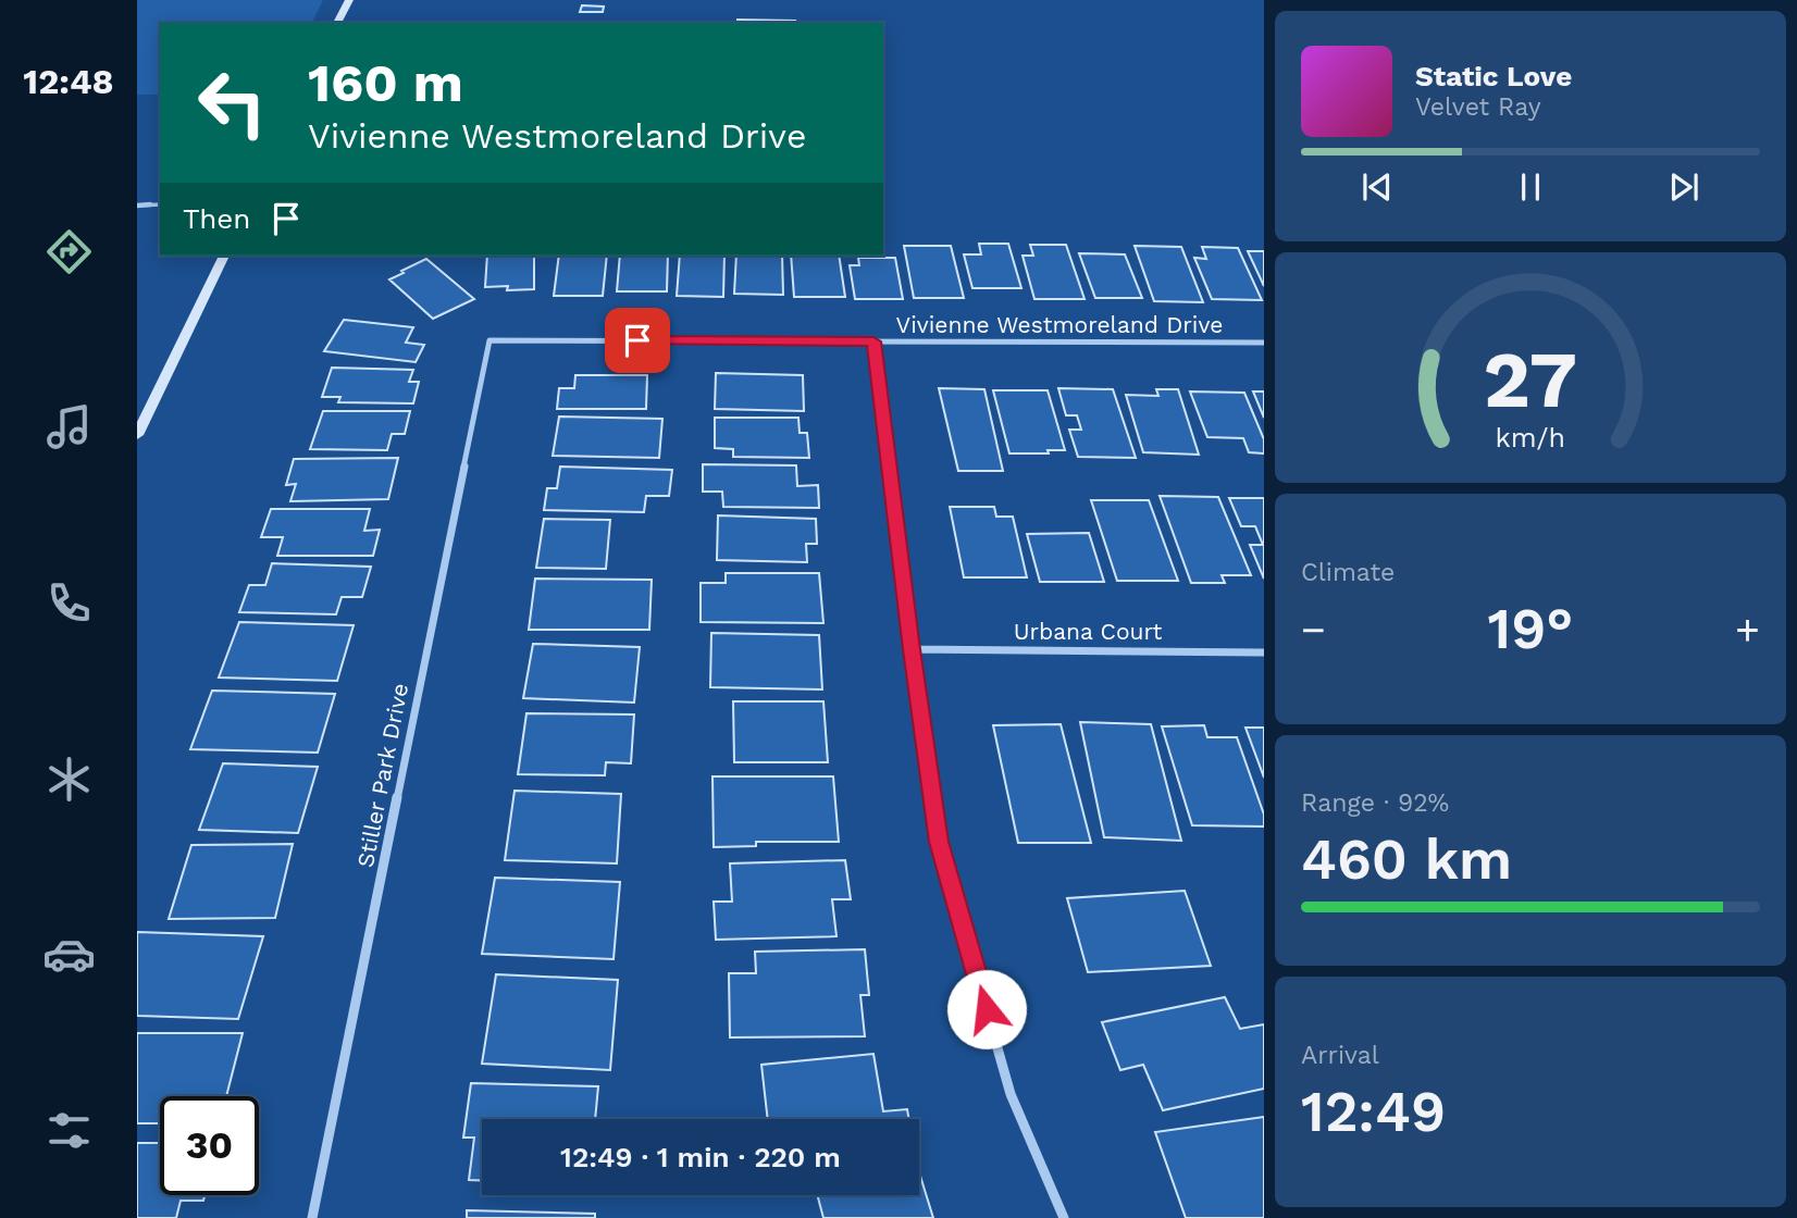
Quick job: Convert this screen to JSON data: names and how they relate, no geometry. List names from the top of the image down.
{
  "streets": {
    "street": ["Vivienne Westmoreland Drive", "Urbana Court", "Stiller Park Drive"]
  },
  "crossings": [
    ["Vivienne Westmoreland Drive", "Stiller Park Drive"]
  ],
  "page": {
    "tabs": "12:48",
    "turn": ["160 m", "Vivienne Westmoreland Drive"],
    "song": ["Static Love", "Velvet Ray"],
    "then": "Then",
    "tile": [
      "Climate",
      ["Range · 92%", "460 km"],
      ["Arrival", "12:49"]
    ],
    "heat": ["−", "19°", "+"],
    "limit": "30",
    "trip": "12:49 · 1 min · 220 m",
    "gauge": ["27", "km/h"]
  }
}
